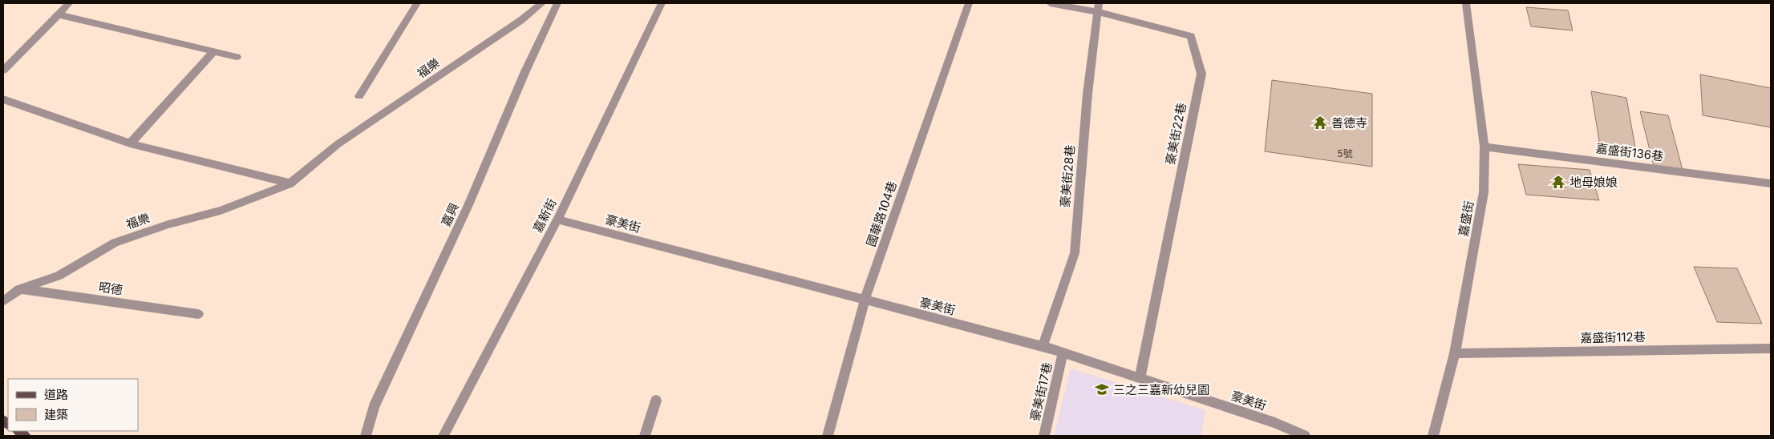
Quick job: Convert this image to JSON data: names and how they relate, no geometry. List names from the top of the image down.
{
  "streets": {
    "street": [
      "福樂",
      "豪美街22巷",
      "嘉盛街136巷",
      "豪美街28巷",
      "國華路104巷",
      "嘉興",
      "嘉新街",
      "嘉盛街",
      "豪美街",
      "昭德",
      "嘉盛街112巷",
      "豪美街17巷"
    ]
  },
  "crossings": [
    ["福樂", "昭德"],
    ["豪美街22巷", "豪美街28巷"],
    ["豪美街22巷", "豪美街"],
    ["嘉盛街136巷", "嘉盛街"],
    ["豪美街28巷", "豪美街"],
    ["國華路104巷", "豪美街"],
    ["嘉新街", "豪美街"],
    ["嘉盛街", "嘉盛街112巷"],
    ["豪美街", "豪美街17巷"]
  ],
  "places": {
    "temple": ["善德寺", "地母娘娘"],
    "school or university": ["三之三嘉新幼兒園"]
  },
  "house_numbers": ["5號"],
  "legend": ["道路", "建築"]
}
